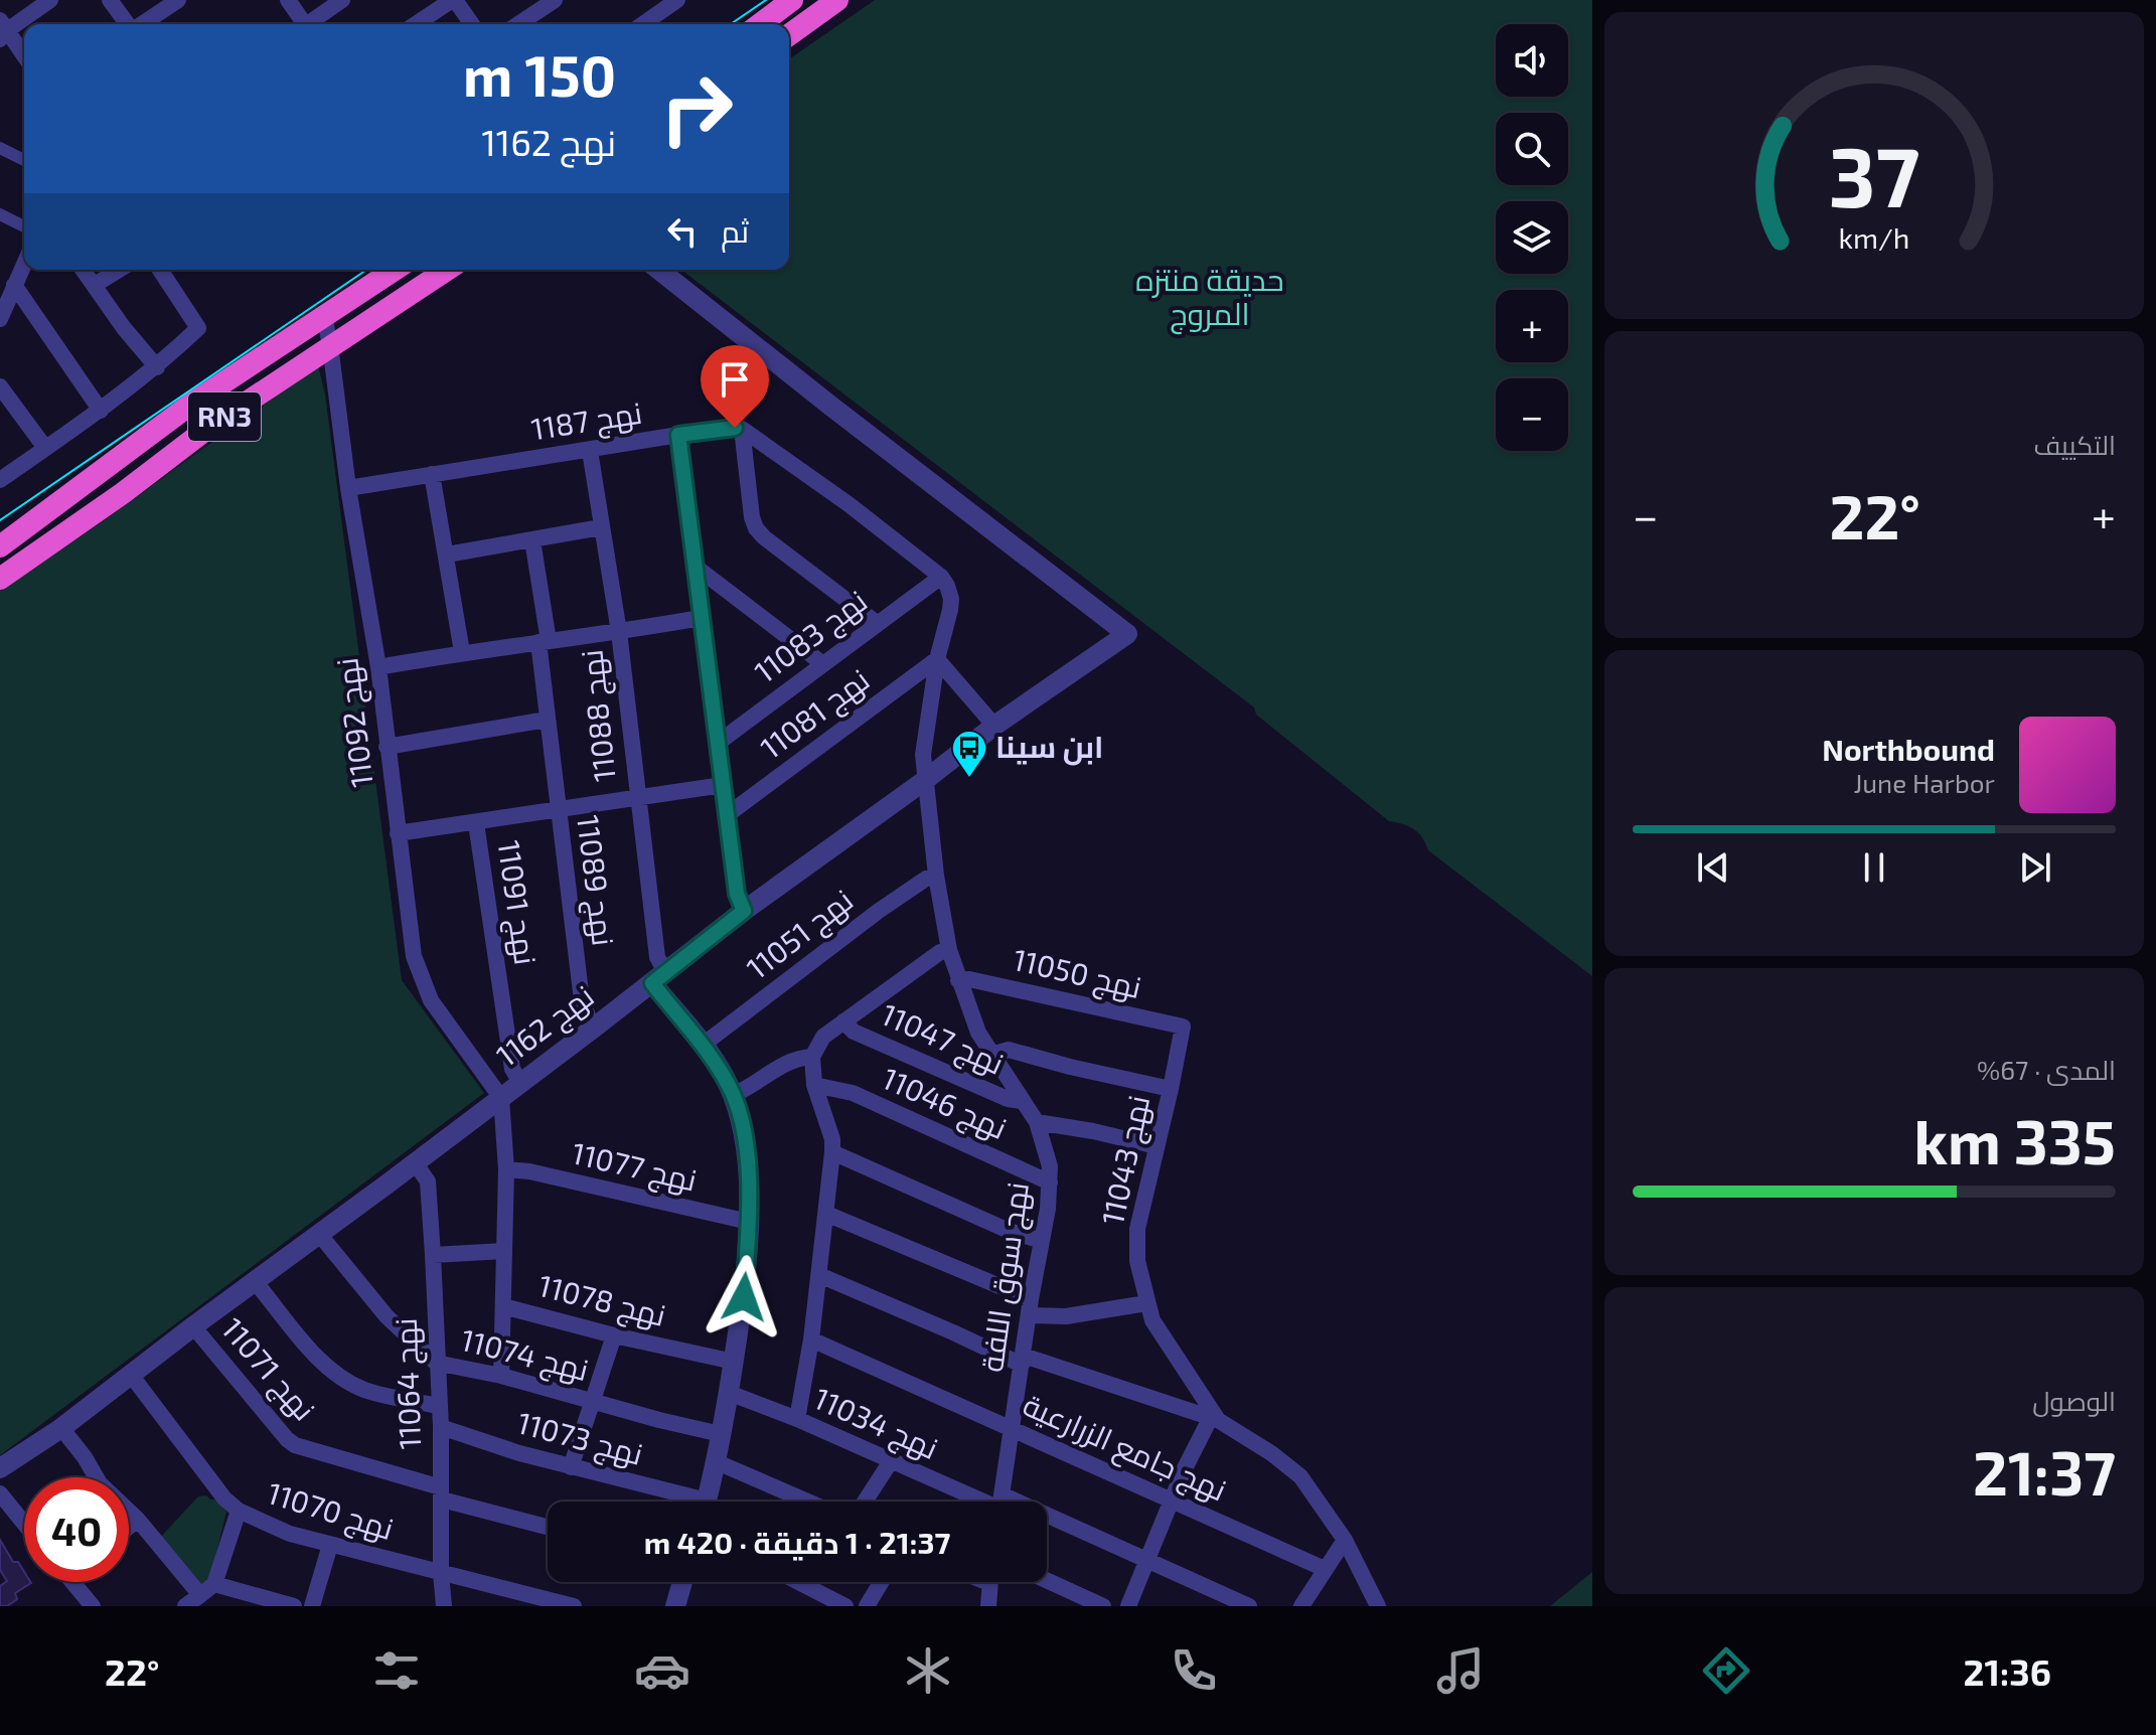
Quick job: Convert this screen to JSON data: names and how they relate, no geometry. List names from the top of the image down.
{
  "streets": {
    "highway": ["RN3"],
    "street": [
      "نهج 1187",
      "نهج 11083",
      "نهج 11081",
      "نهج 11088",
      "نهج 11092",
      "نهج 11089",
      "نهج 11091",
      "نهج 11051",
      "نهج 11050",
      "نهج 1162",
      "نهج 11047",
      "نهج 11046",
      "نهج 11043",
      "نهج 11077",
      "نهج سوق اللفة",
      "نهج 11078",
      "نهج 11074",
      "نهج 11071",
      "نهج 11064",
      "نهج 11034",
      "نهج 11073",
      "نهج جامع الزرارعية",
      "نهج 11070"
    ]
  },
  "crossings": [
    ["RN3", "نهج 11092"],
    ["نهج 1187", "نهج 11088"],
    ["نهج 1187", "نهج 11092"],
    ["نهج 11088", "نهج 1162"],
    ["نهج 11092", "نهج 1162"],
    ["نهج 11092", "نهج 11078"],
    ["نهج 11089", "نهج 1162"],
    ["نهج 11091", "نهج 1162"],
    ["نهج 11051", "نهج سوق اللفة"],
    ["نهج 11050", "نهج 11043"],
    ["نهج 11050", "نهج سوق اللفة"],
    ["نهج 1162", "نهج سوق اللفة"],
    ["نهج 1162", "نهج 11078"],
    ["نهج 1162", "نهج 11074"],
    ["نهج 1162", "نهج 11071"],
    ["نهج 1162", "نهج 11064"],
    ["نهج 1162", "نهج 11070"],
    ["نهج 11047", "نهج سوق اللفة"],
    ["نهج 11046", "نهج سوق اللفة"],
    ["نهج 11077", "نهج 11078"],
    ["نهج سوق اللفة", "نهج جامع الزرارعية"],
    ["نهج 11078", "نهج 11074"],
    ["نهج 11074", "نهج 11064"],
    ["نهج 11071", "نهج 11064"],
    ["نهج 11064", "نهج 11073"],
    ["نهج 11064", "نهج 11070"]
  ],
  "parks": ["حديقة منتزه المروج"],
  "places": {
    "bus stop": ["ابن سينا"]
  },
  "page": {
    "map_buttons": ["+", "−"],
    "turn": ["150 m", "نهج 1162"],
    "then": "ثم",
    "tile": [
      "التكييف",
      ["المدى · 67%", "335 km"],
      ["الوصول", "21:37"]
    ],
    "heat": ["−", "22°", "+"],
    "song": ["Northbound", "June Harbor"],
    "limit": "40",
    "trip": "21:37 · 1 دقيقة · 420 m",
    "tabs": ["21:36", "22°"],
    "gauge": ["37", "km/h"]
  }
}
